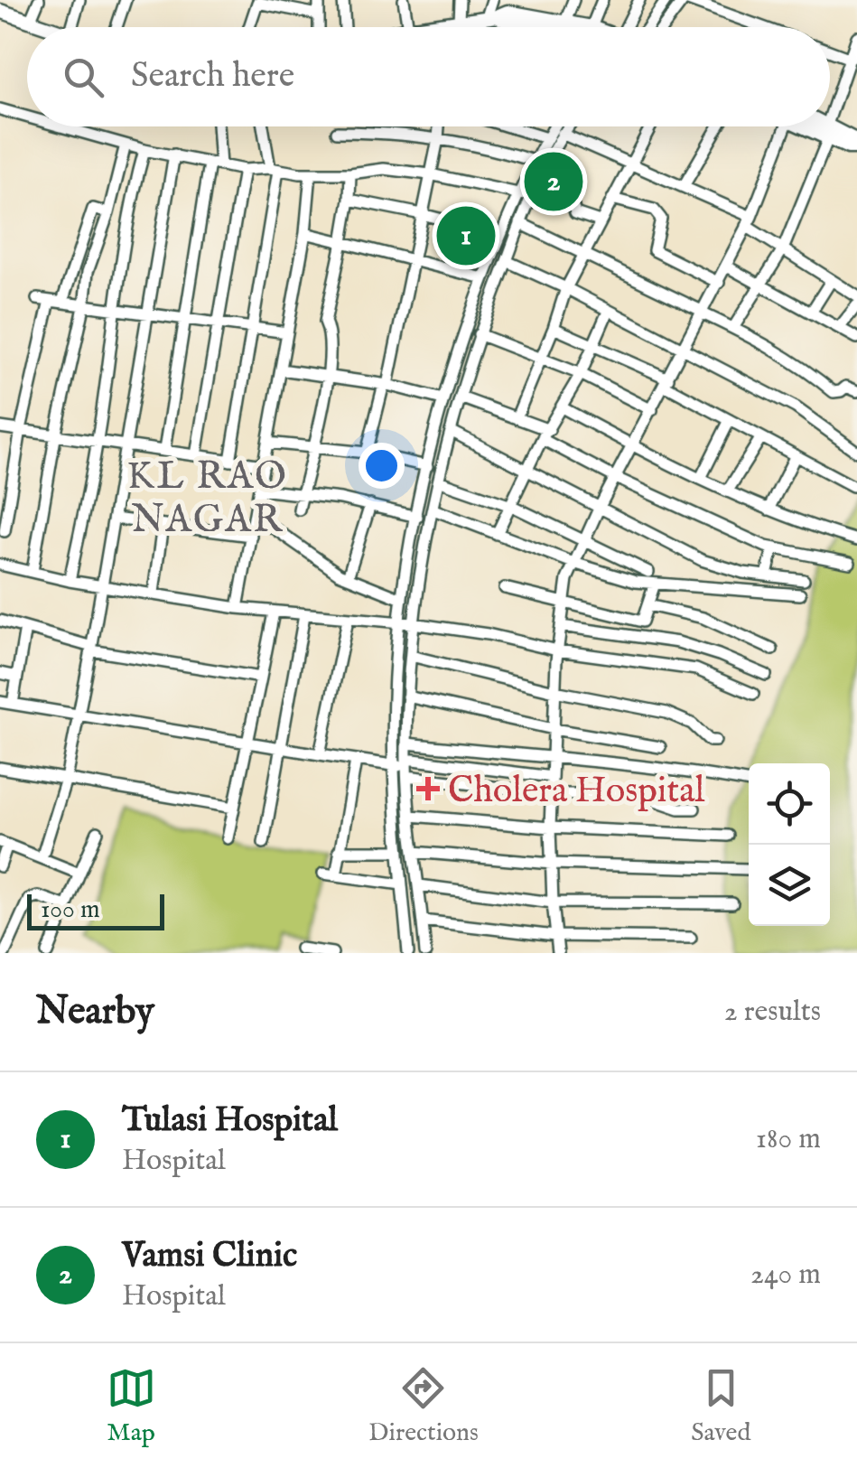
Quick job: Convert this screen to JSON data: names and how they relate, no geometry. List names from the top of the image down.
{
  "districts": ["KL RAO NAGAR"],
  "places": {
    "health": ["Cholera Hospital"]
  },
  "scale_bar": "100 m",
  "page": {
    "search": "Search here",
    "pins": ["2", "1"],
    "scale": "100 m",
    "heading": ["Nearby", "2 results"],
    "list": [
      {
        "mark": "1",
        "name": "Tulasi Hospital",
        "note": "Hospital",
        "value": "180 m"
      },
      {
        "mark": "2",
        "name": "Vamsi Clinic",
        "note": "Hospital",
        "value": "240 m"
      }
    ],
    "nav": ["Map", "Directions", "Saved"]
  }
}
